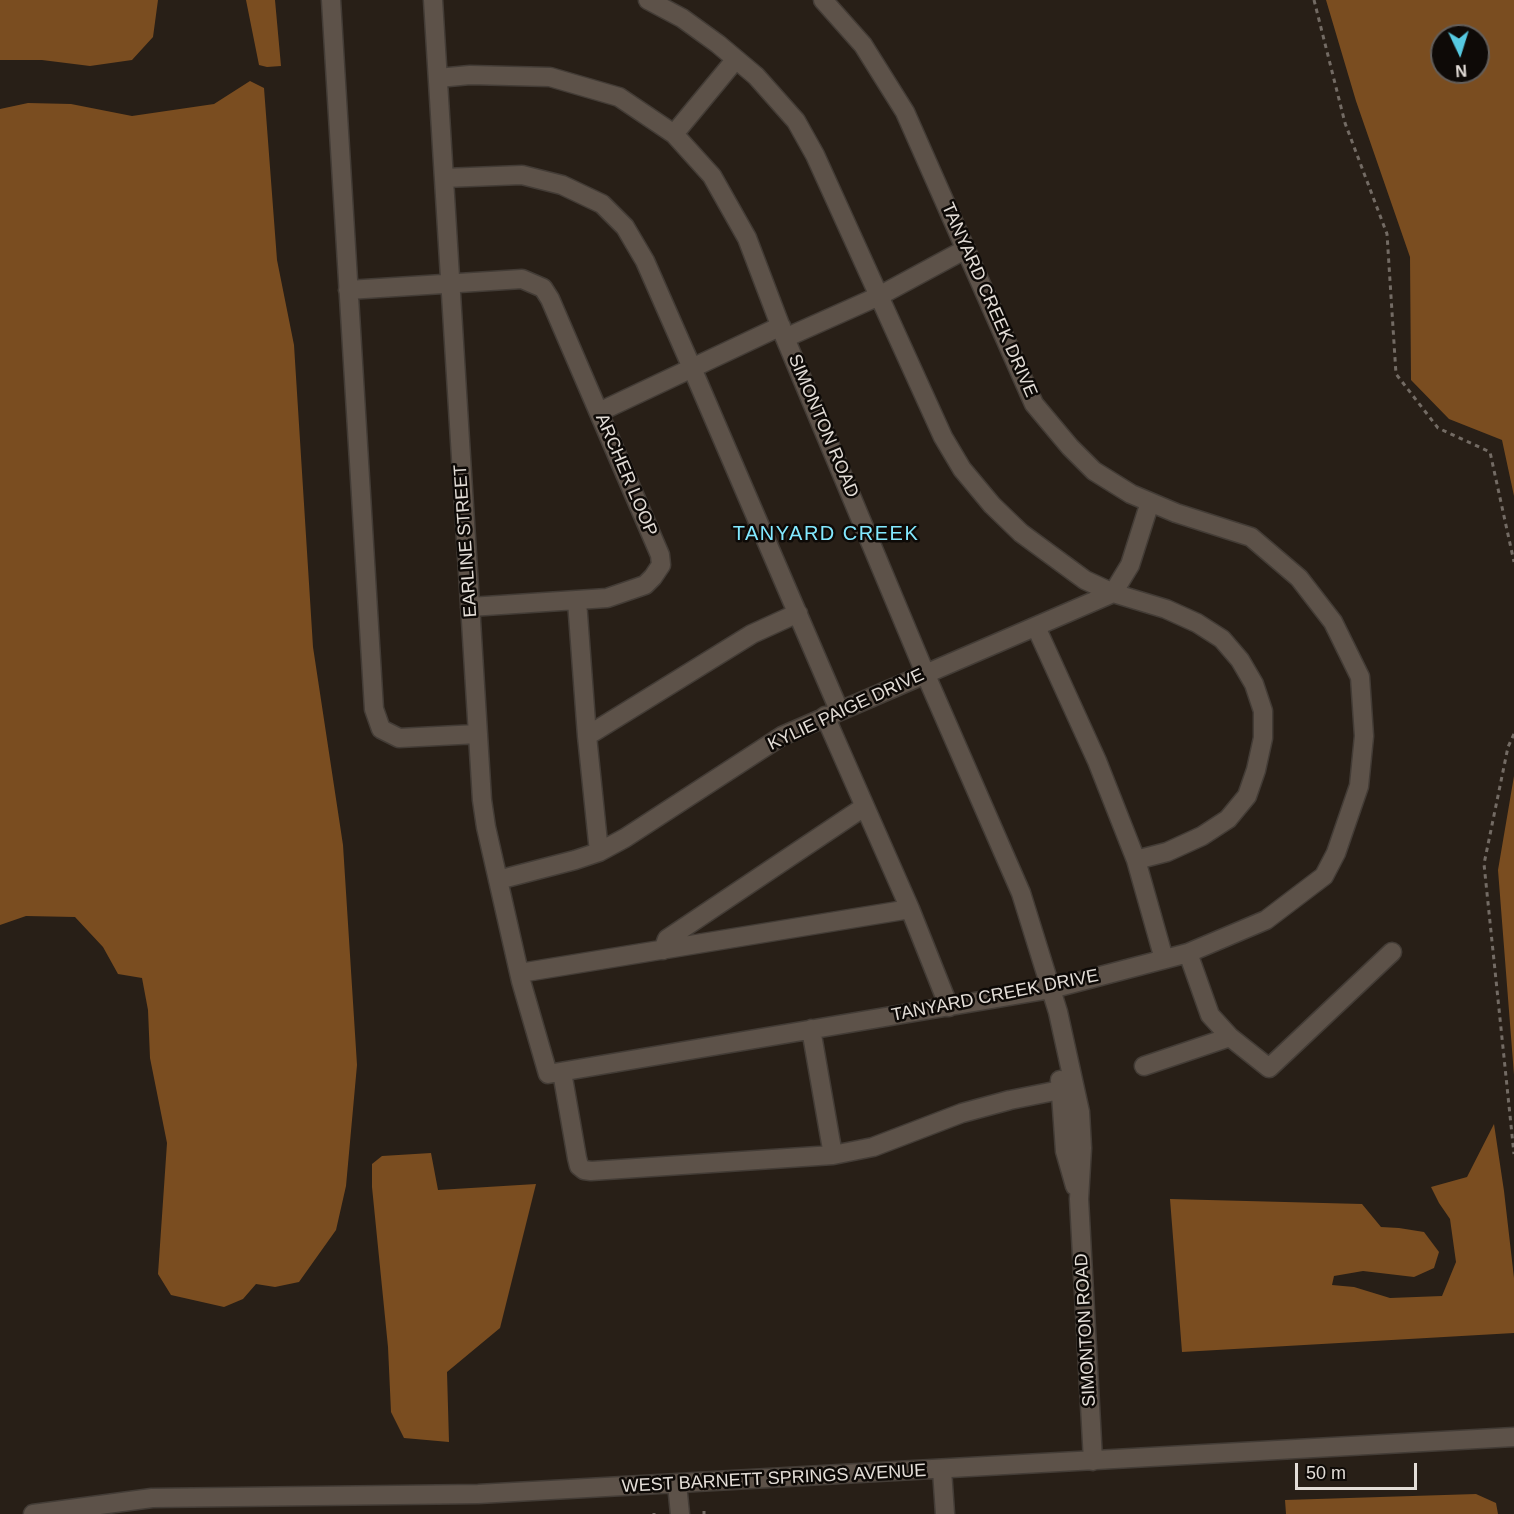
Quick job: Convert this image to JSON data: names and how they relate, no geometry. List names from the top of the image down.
{
  "streets": {
    "street": [
      "TANYARD CREEK DRIVE",
      "SIMONTON ROAD",
      "ARCHER LOOP",
      "EARLINE STREET",
      "KYLIE PAIGE DRIVE",
      "WEST BARNETT SPRINGS AVENUE"
    ]
  },
  "crossings": [
    ["TANYARD CREEK DRIVE", "SIMONTON ROAD"],
    ["TANYARD CREEK DRIVE", "EARLINE STREET"],
    ["SIMONTON ROAD", "EARLINE STREET"],
    ["SIMONTON ROAD", "KYLIE PAIGE DRIVE"],
    ["SIMONTON ROAD", "WEST BARNETT SPRINGS AVENUE"],
    ["ARCHER LOOP", "EARLINE STREET"],
    ["EARLINE STREET", "KYLIE PAIGE DRIVE"]
  ],
  "districts": ["TANYARD CREEK"],
  "scale_bar": "50 m",
  "north": "bottom"
}
